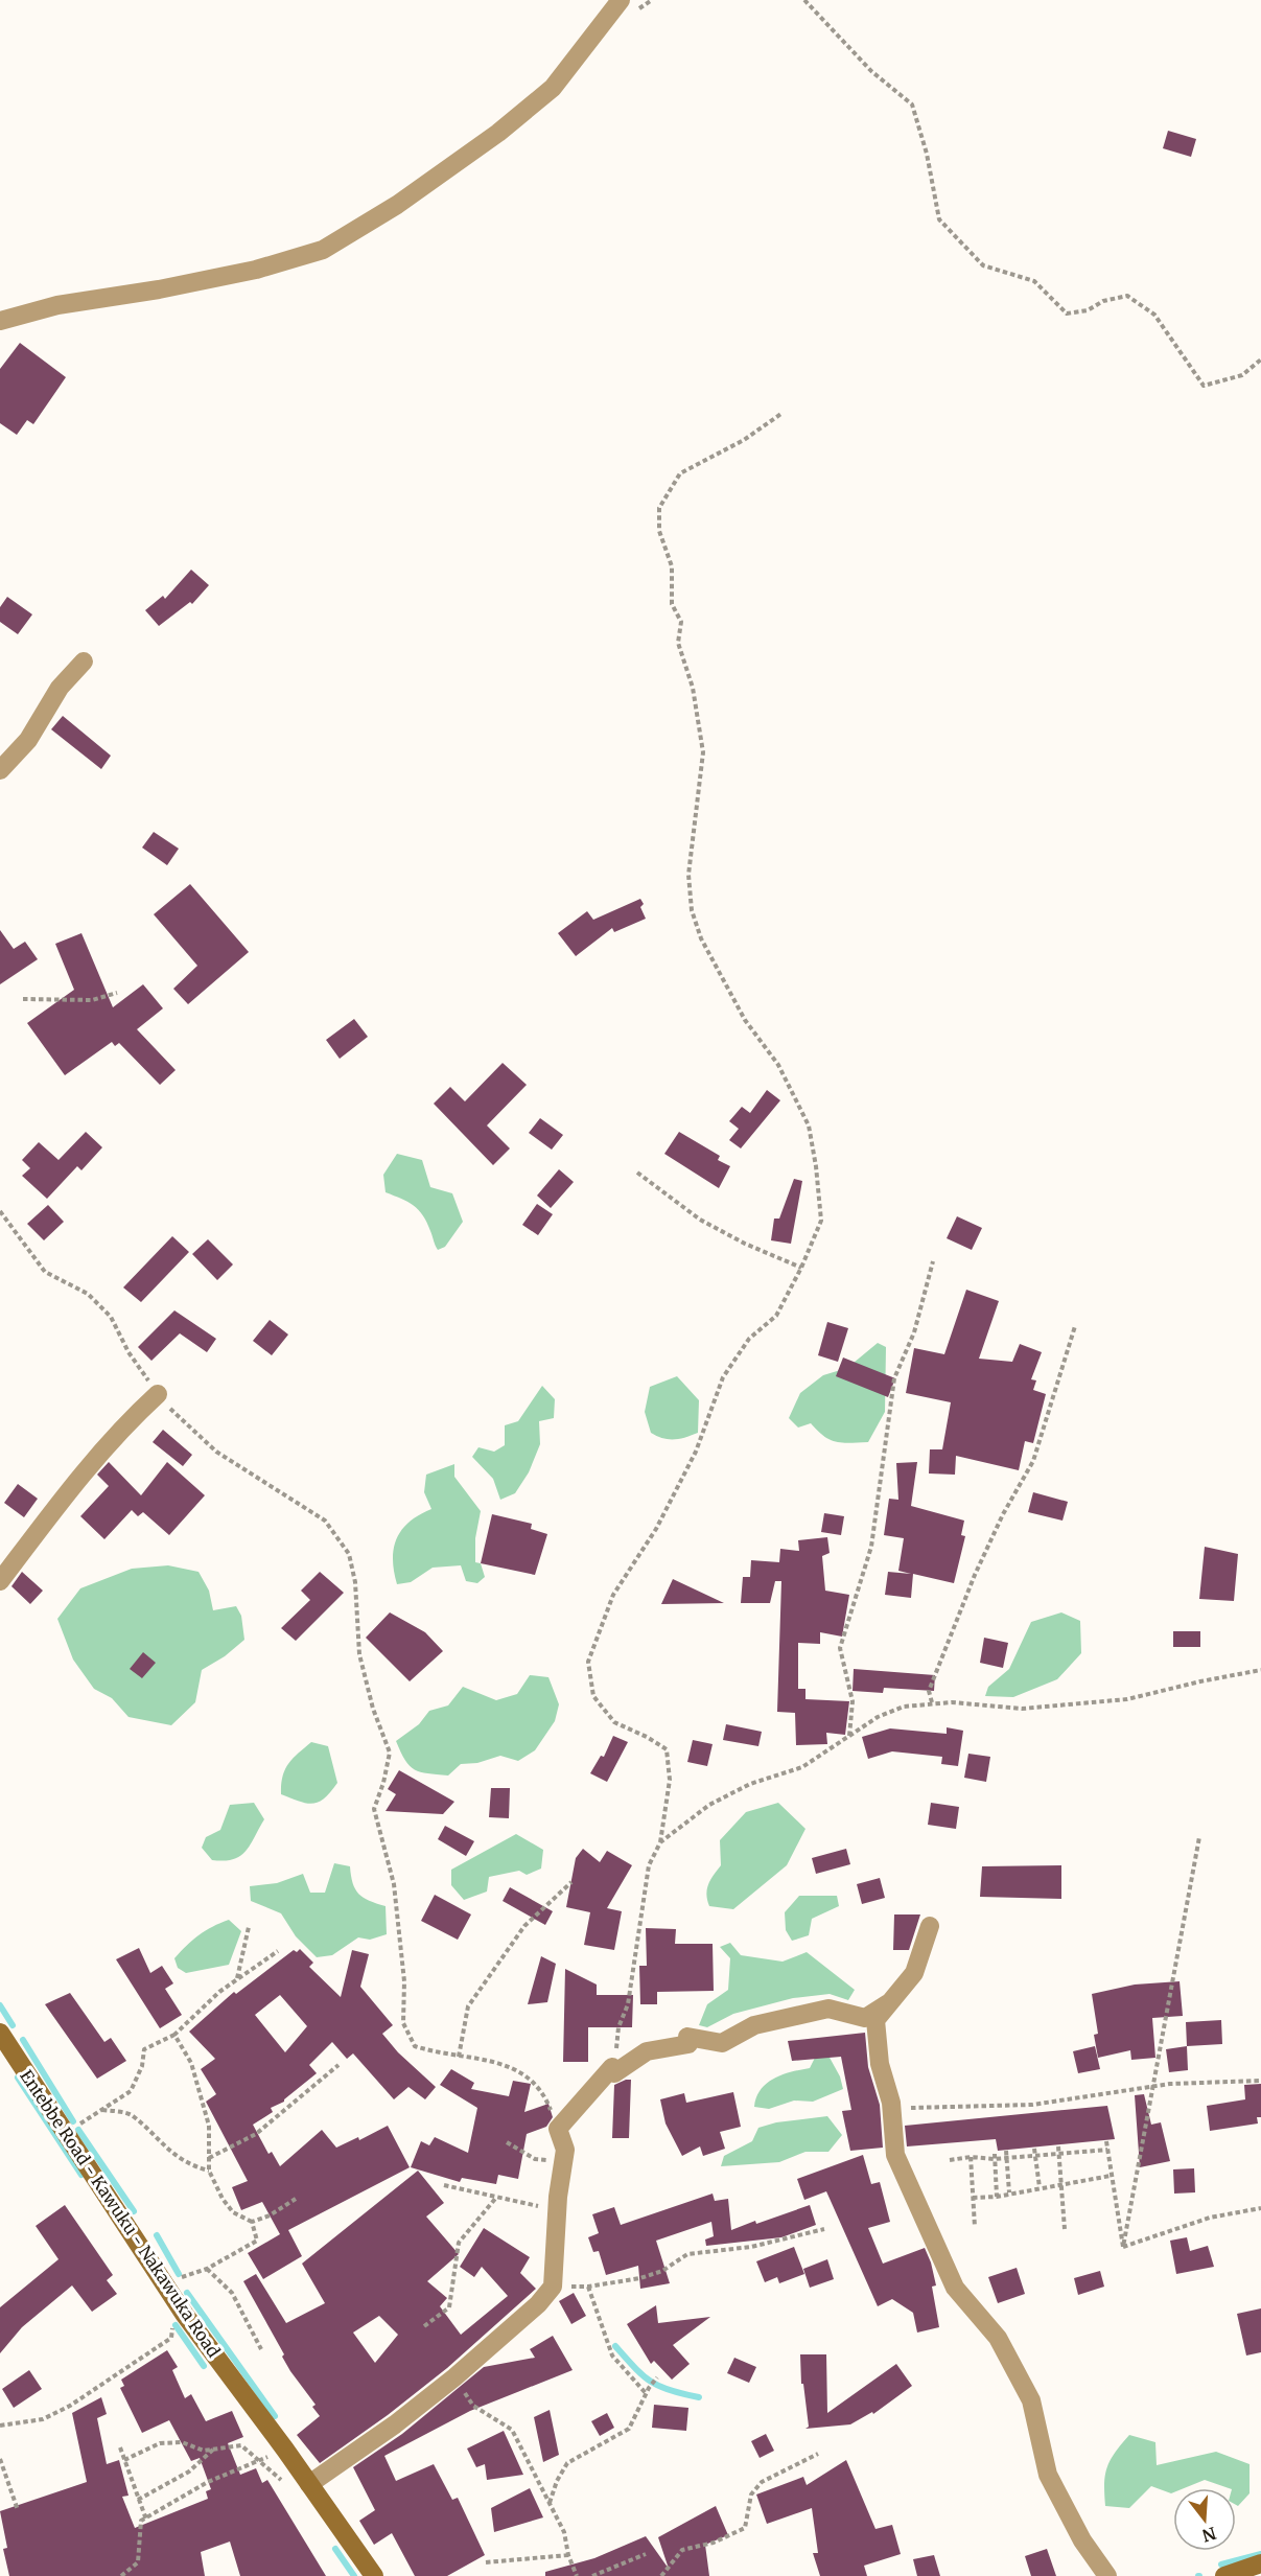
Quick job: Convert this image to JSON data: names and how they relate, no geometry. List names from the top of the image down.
{
  "streets": {
    "main road": ["Entebbe Road - Kawuku - Nakawuka Road"]
  },
  "north": "bottom"
}
